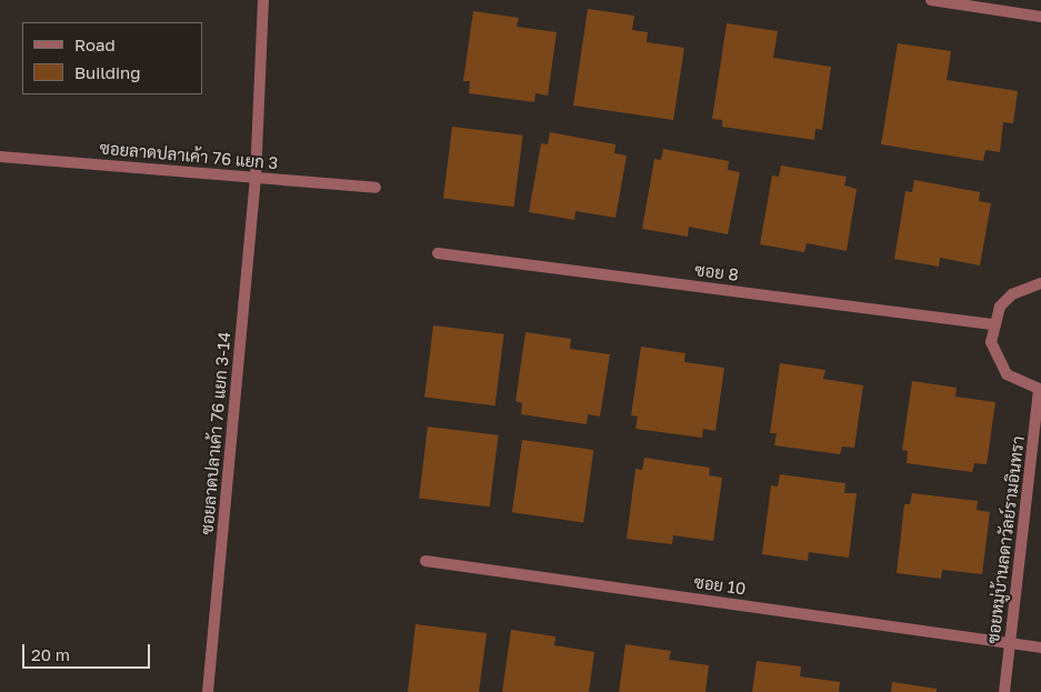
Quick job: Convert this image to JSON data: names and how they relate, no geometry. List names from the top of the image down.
{
  "streets": {
    "street": [
      "ซอยลาดปลาเค้า 76 แยก 3",
      "ซอย 8",
      "ซอยลาดปลาเค้า 76 แยก 3-14",
      "ซอยหมู่บ้านลดาวัลย์รามอินทรา",
      "ซอย 10"
    ]
  },
  "crossings": [
    ["ซอยลาดปลาเค้า 76 แยก 3", "ซอยลาดปลาเค้า 76 แยก 3-14"],
    ["ซอยหมู่บ้านลดาวัลย์รามอินทรา", "ซอย 10"]
  ],
  "legend": ["Road", "Building"],
  "scale_bar": "20 m"
}
